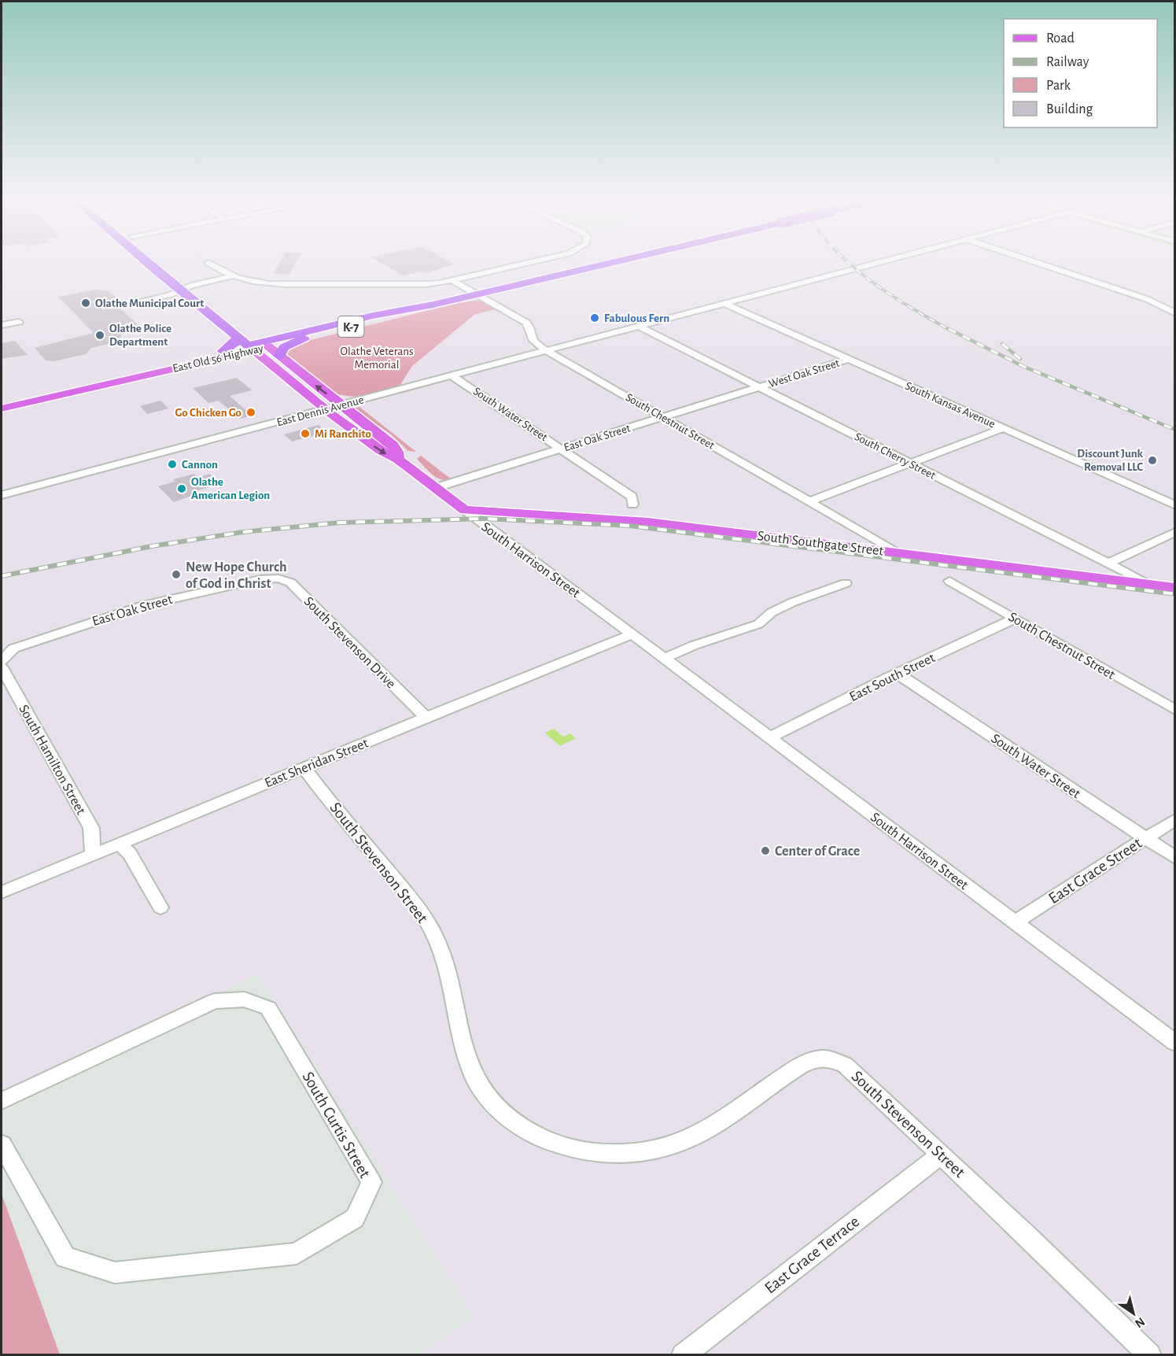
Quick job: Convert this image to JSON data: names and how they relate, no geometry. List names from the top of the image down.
{
  "streets": {
    "highway": ["K-7", "East Old 56 Highway", "South Harrison Street"],
    "main road": ["South Southgate Street"],
    "street": [
      "West Oak Street",
      "South Kansas Avenue",
      "East Dennis Avenue",
      "South Water Street",
      "South Chestnut Street",
      "East Oak Street",
      "South Cherry Street",
      "South Stevenson Drive",
      "East South Street",
      "South Hamilton Street",
      "East Sheridan Street",
      "South Stevenson Street",
      "East Grace Street",
      "South Curtis Street",
      "East Grace Terrace"
    ]
  },
  "crossings": [
    ["K-7", "East Old 56 Highway"],
    ["K-7", "South Chestnut Street"],
    ["K-7", "South Harrison Street"],
    ["East Old 56 Highway", "South Chestnut Street"],
    ["East Old 56 Highway", "South Harrison Street"],
    ["West Oak Street", "South Kansas Avenue"],
    ["West Oak Street", "East Oak Street"],
    ["West Oak Street", "South Cherry Street"],
    ["South Kansas Avenue", "East Dennis Avenue"],
    ["East Dennis Avenue", "South Water Street"],
    ["East Dennis Avenue", "South Chestnut Street"],
    ["East Dennis Avenue", "South Cherry Street"],
    ["East Dennis Avenue", "South Harrison Street"],
    ["South Water Street", "East Oak Street"],
    ["South Water Street", "East South Street"],
    ["South Water Street", "East Grace Street"],
    ["South Chestnut Street", "East Oak Street"],
    ["South Chestnut Street", "South Southgate Street"],
    ["South Chestnut Street", "East South Street"],
    ["East Oak Street", "South Cherry Street"],
    ["East Oak Street", "South Harrison Street"],
    ["East Oak Street", "South Stevenson Drive"],
    ["East Oak Street", "South Hamilton Street"],
    ["South Cherry Street", "South Southgate Street"],
    ["South Southgate Street", "South Harrison Street"],
    ["South Harrison Street", "East South Street"],
    ["South Harrison Street", "East Sheridan Street"],
    ["South Harrison Street", "East Grace Street"],
    ["South Stevenson Drive", "East Sheridan Street"],
    ["South Hamilton Street", "East Sheridan Street"],
    ["East Sheridan Street", "South Stevenson Street"],
    ["South Stevenson Street", "East Grace Terrace"]
  ],
  "parks": ["Olathe Veterans Memorial"],
  "places": [
    "Olathe Municipal Court",
    "Fabulous Fern",
    "Olathe Police Department",
    "Go Chicken Go",
    "Mi Ranchito",
    "Discount Junk Removal LLC",
    "Cannon",
    "Olathe American Legion",
    "New Hope Church of God in Christ",
    "Center of Grace"
  ],
  "legend": [
    "Road",
    "Railway",
    "Park",
    "Building"
  ],
  "north": "bottom right"
}
